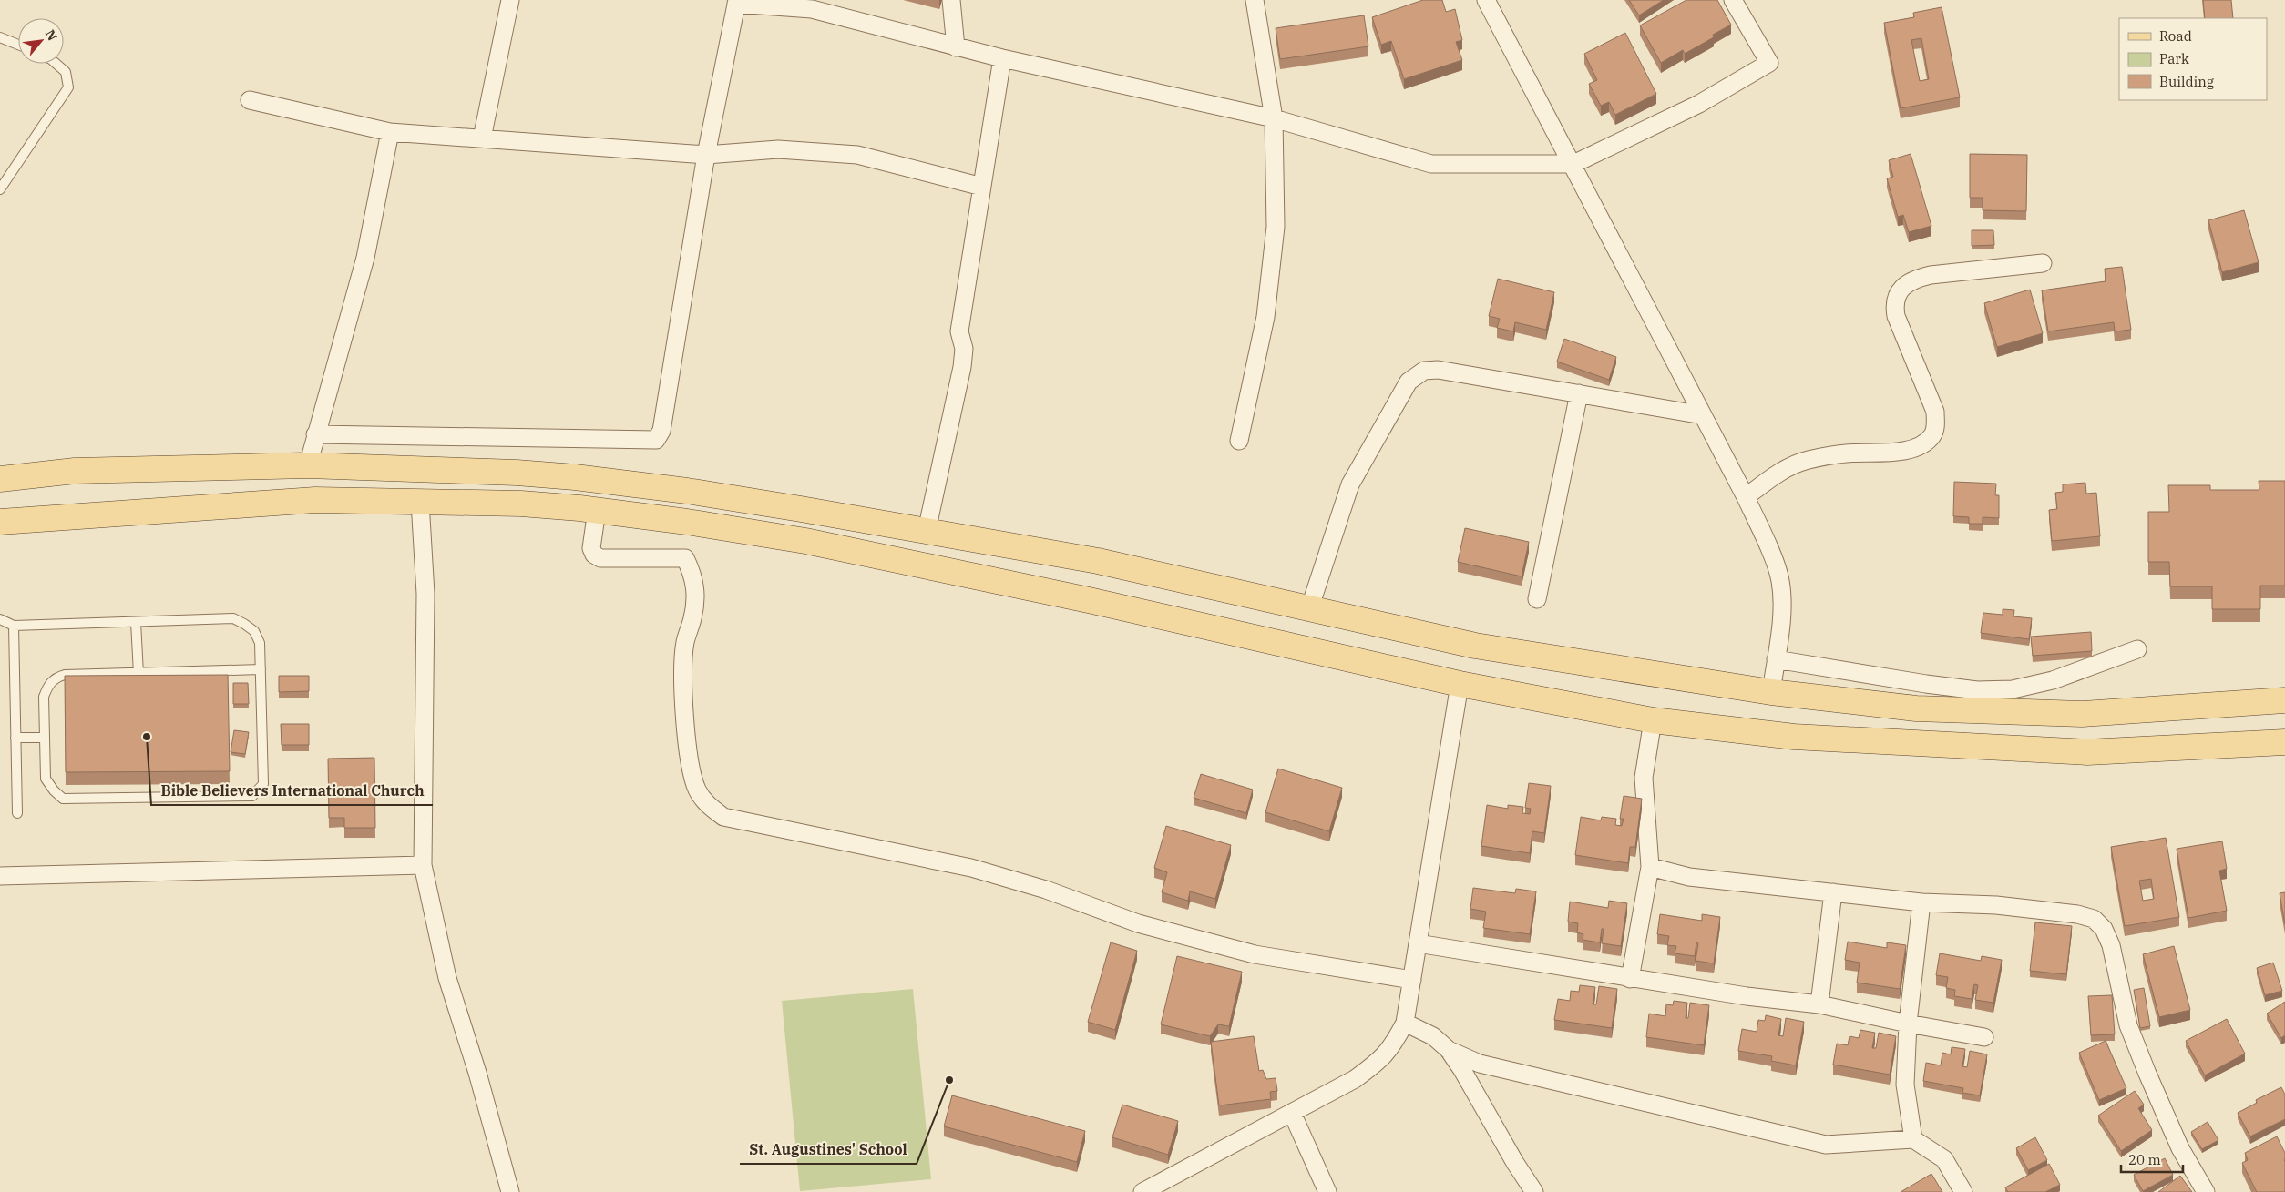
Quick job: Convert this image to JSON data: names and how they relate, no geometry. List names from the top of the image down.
{
  "places": ["Bible Believers International Church", "St. Augustines' School"],
  "legend": ["Road", "Park", "Building"],
  "scale_bar": "20 m",
  "north": "top right"
}
